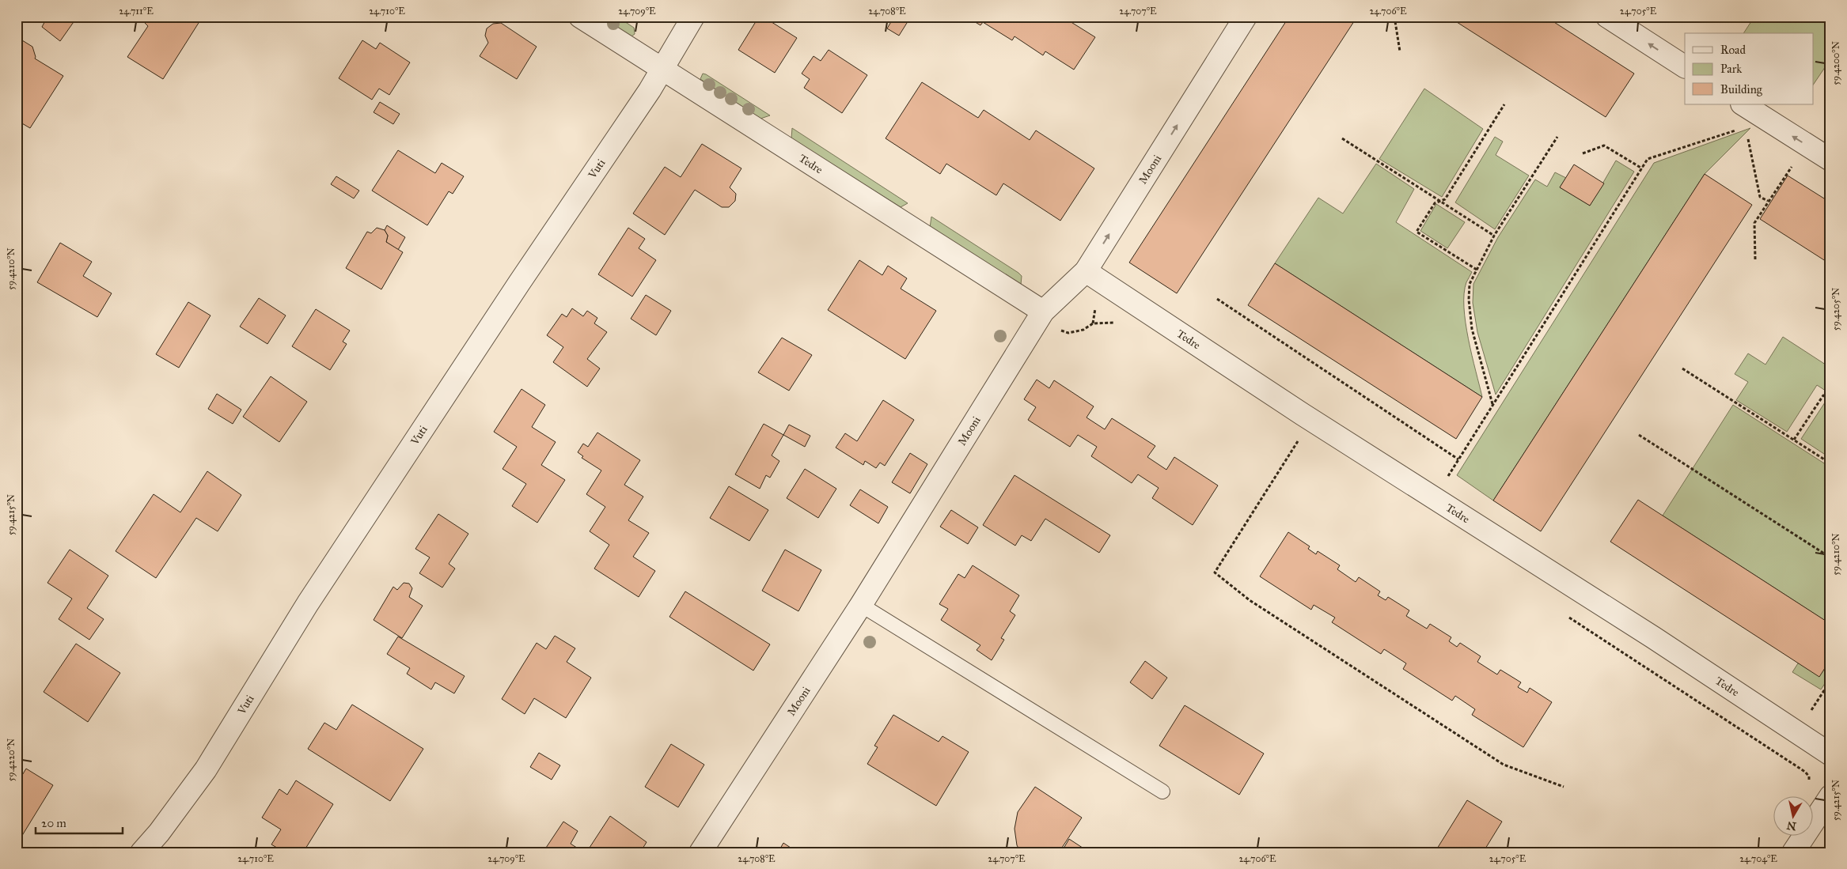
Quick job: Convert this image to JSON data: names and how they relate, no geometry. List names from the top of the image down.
{
  "streets": {
    "street": ["Tedre", "Mooni", "Vuti"]
  },
  "crossings": [
    ["Tedre", "Mooni"],
    ["Tedre", "Vuti"]
  ],
  "legend": ["Road", "Park", "Building"],
  "scale_bar": "20 m",
  "north": "bottom",
  "coordinates": [
    "24.711°E",
    "24.710°E",
    "24.709°E",
    "24.708°E",
    "24.707°E",
    "24.706°E",
    "24.705°E",
    "59.4200°N",
    "59.4210°N",
    "59.4205°N",
    "59.4215°N",
    "59.4220°N",
    "24.704°E"
  ]
}
